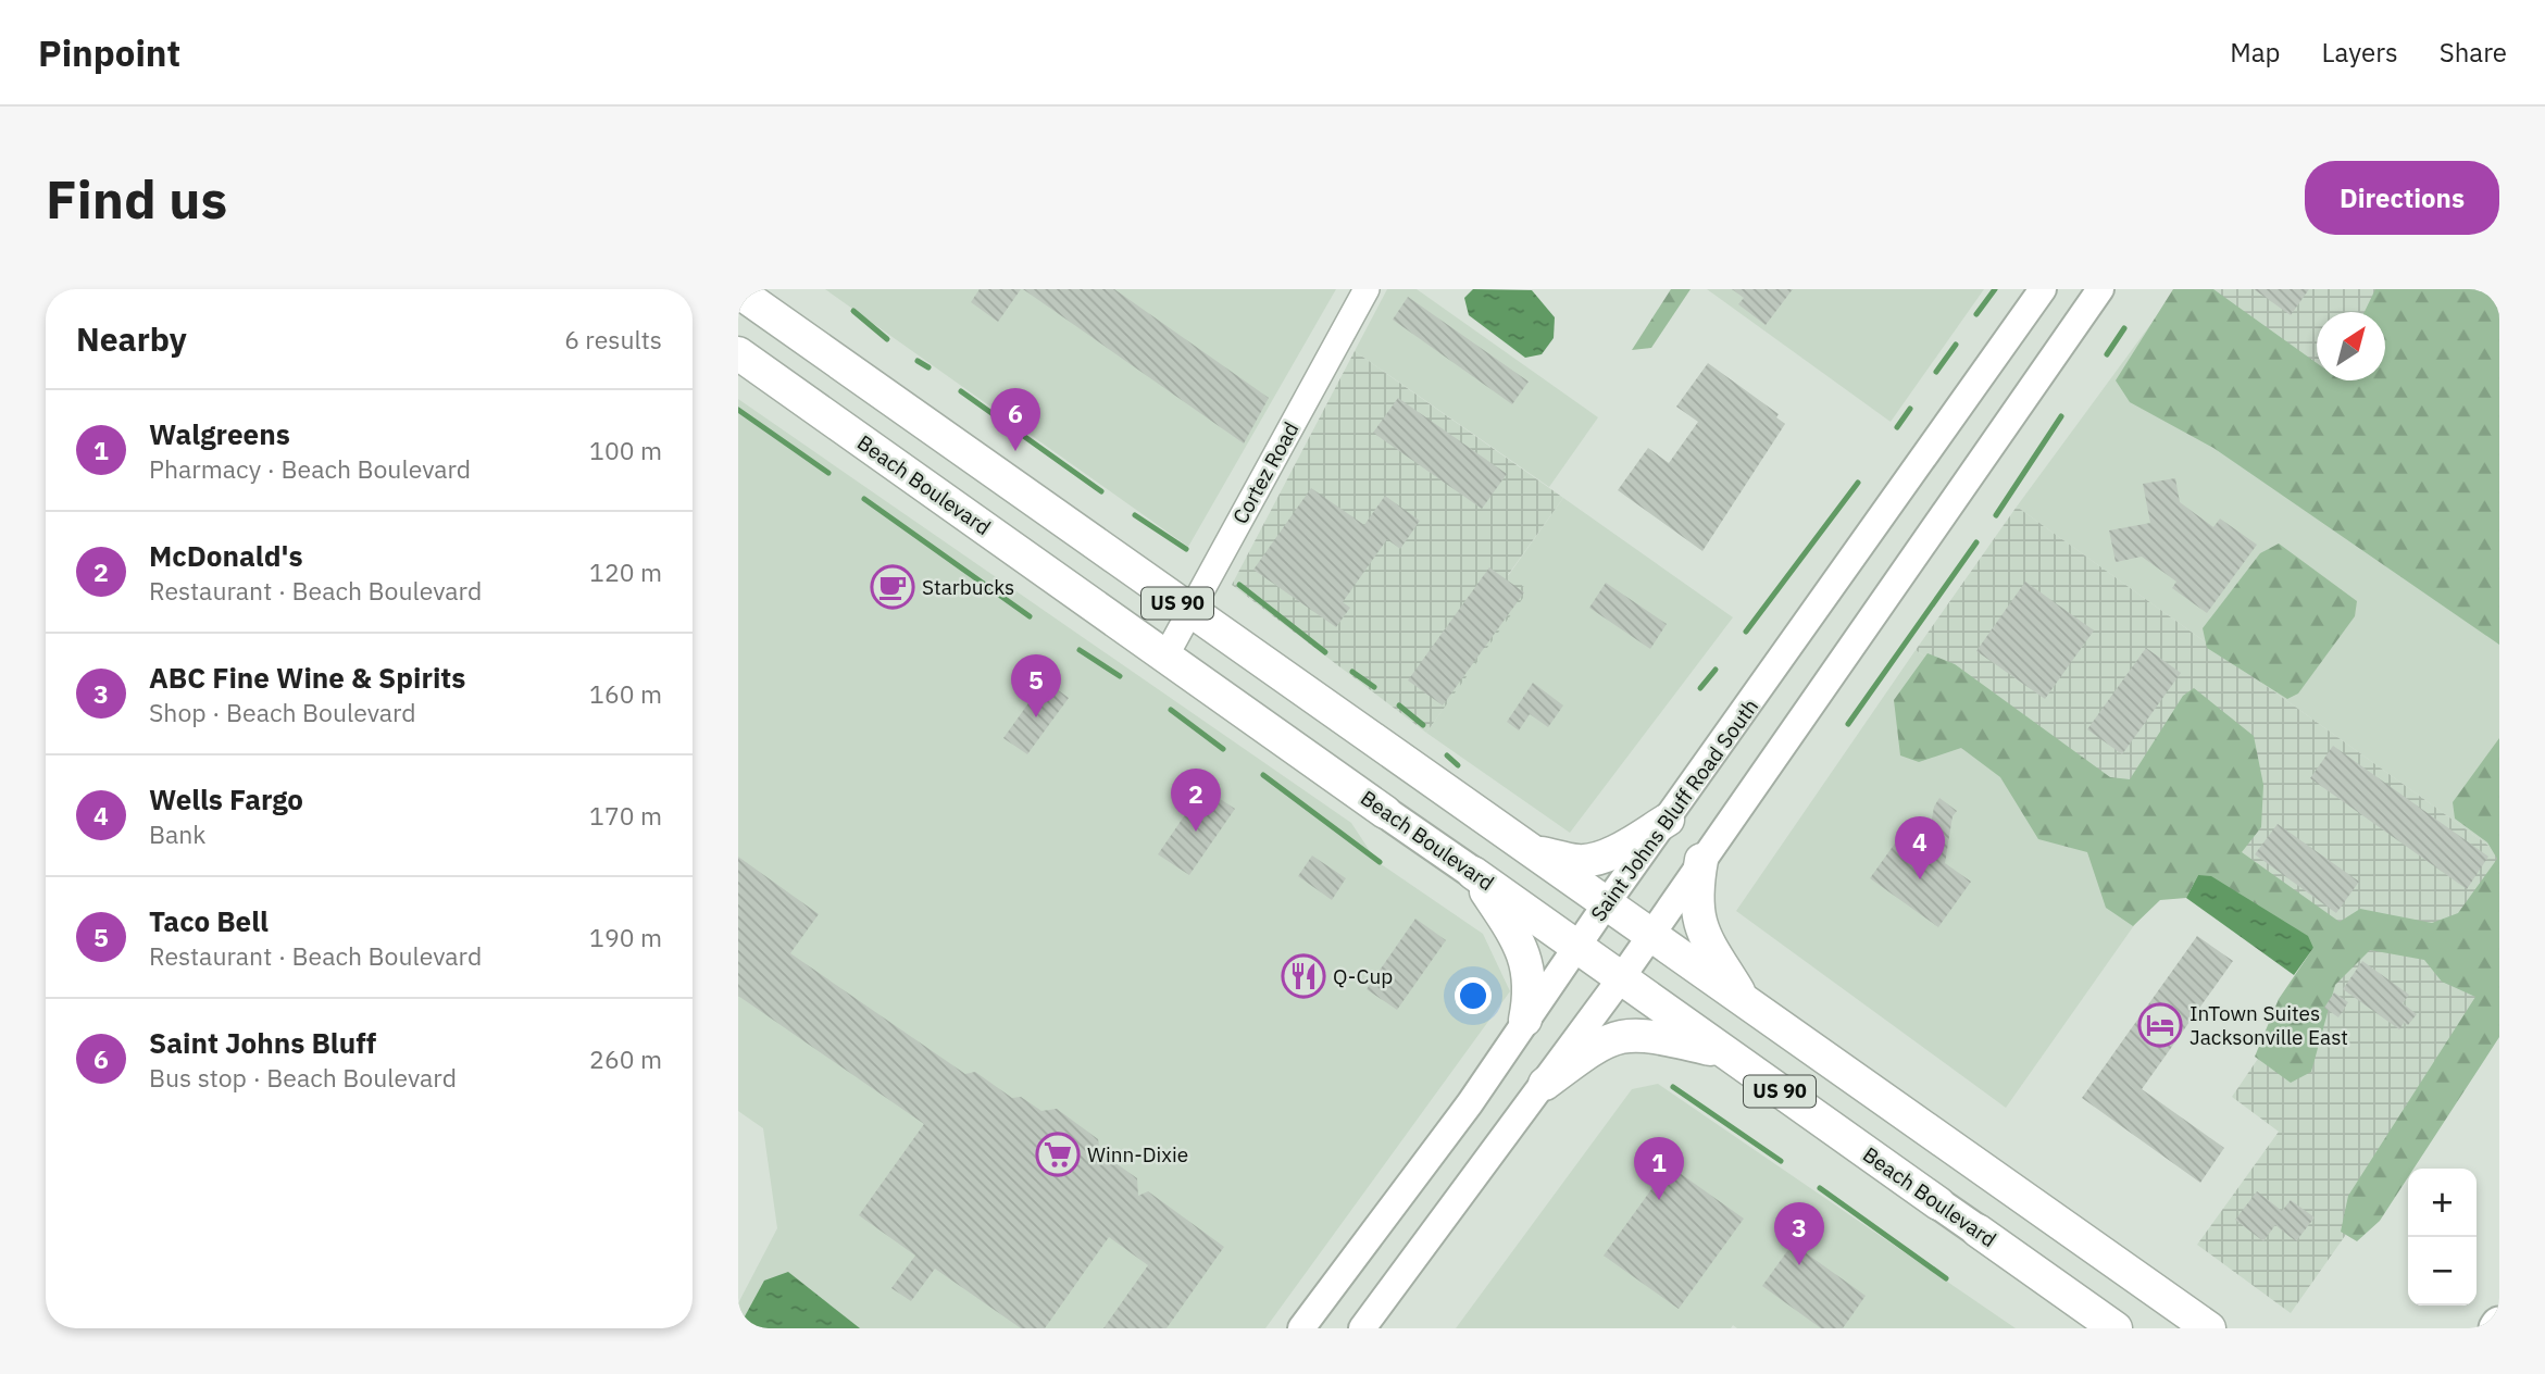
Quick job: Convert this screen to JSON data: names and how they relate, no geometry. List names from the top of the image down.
{
  "streets": {
    "highway": ["Beach Boulevard", "US 90"],
    "main road": ["Saint Johns Bluff Road South"],
    "street": ["Cortez Road"]
  },
  "crossings": [
    ["Cortez Road", "Beach Boulevard"],
    ["Cortez Road", "US 90"],
    ["Beach Boulevard", "Saint Johns Bluff Road South"],
    ["US 90", "Saint Johns Bluff Road South"]
  ],
  "places": {
    "cafe": ["Starbucks"],
    "restaurant": ["Q-Cup"],
    "hotel": ["InTown Suites Jacksonville East"],
    "supermarket": ["Winn-Dixie"]
  },
  "north": "top right",
  "page": {
    "header": "Pinpoint",
    "nav": ["Map", "Layers", "Share"],
    "buttons": "Directions",
    "title": "Find us",
    "heading": ["Nearby", "6 results"],
    "list": [
      {
        "mark": "1",
        "name": "Walgreens",
        "note": "Pharmacy · Beach Boulevard",
        "value": "100 m"
      },
      {
        "mark": "2",
        "name": "McDonald's",
        "note": "Restaurant · Beach Boulevard",
        "value": "120 m"
      },
      {
        "mark": "3",
        "name": "ABC Fine Wine & Spirits",
        "note": "Shop · Beach Boulevard",
        "value": "160 m"
      },
      {
        "mark": "4",
        "name": "Wells Fargo",
        "note": "Bank",
        "value": "170 m"
      },
      {
        "mark": "5",
        "name": "Taco Bell",
        "note": "Restaurant · Beach Boulevard",
        "value": "190 m"
      },
      {
        "mark": "6",
        "name": "Saint Johns Bluff",
        "note": "Bus stop · Beach Boulevard",
        "value": "260 m"
      }
    ],
    "pins": [
      "6",
      "5",
      "2",
      "4",
      "1",
      "3"
    ],
    "map_buttons": ["+", "−"]
  }
}
